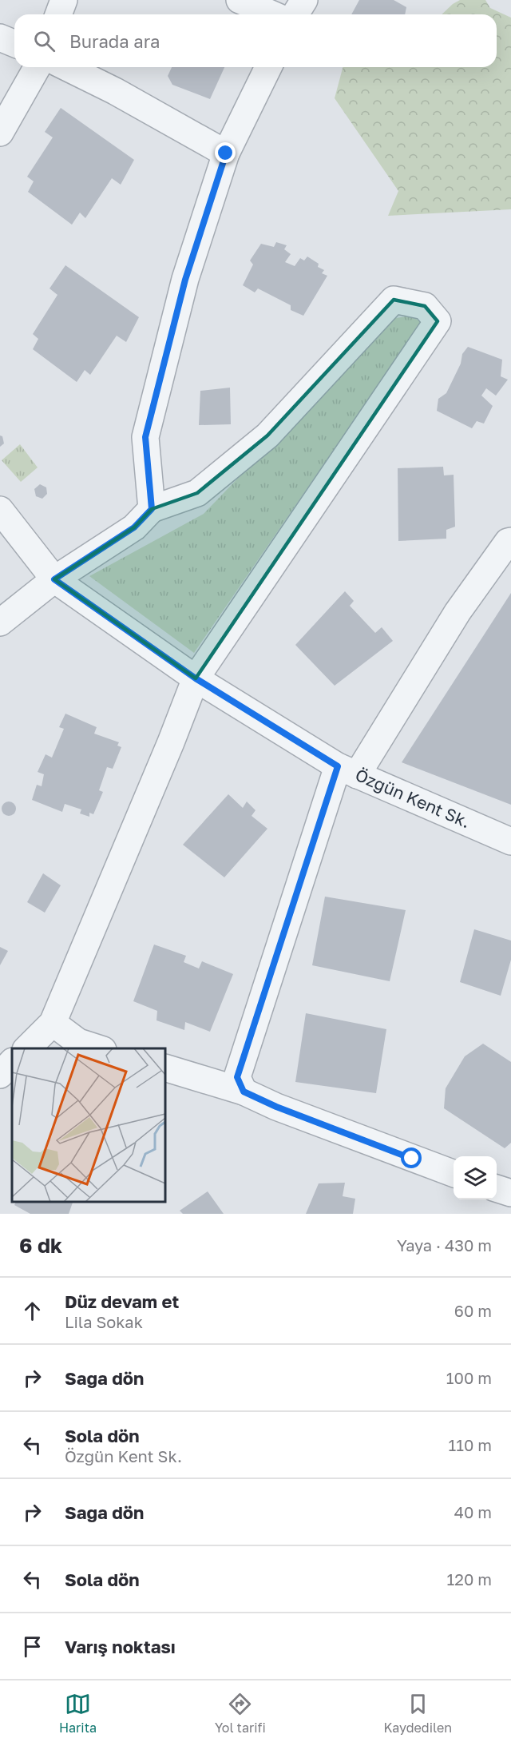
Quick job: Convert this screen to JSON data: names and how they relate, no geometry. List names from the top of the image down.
{
  "streets": {
    "street": ["Özgün Kent Sk."]
  },
  "page": {
    "search": "Burada ara",
    "heading": ["6 dk", "Yaya · 430 m"],
    "list": [
      ["Düz devam et", "Lila Sokak", "60 m"],
      ["Sağa dön", "100 m"],
      ["Sola dön", "Özgün Kent Sk.", "110 m"],
      ["Sağa dön", "40 m"],
      ["Sola dön", "120 m"],
      "Varış noktası"
    ],
    "nav": ["Harita", "Yol tarifi", "Kaydedilen"]
  }
}
